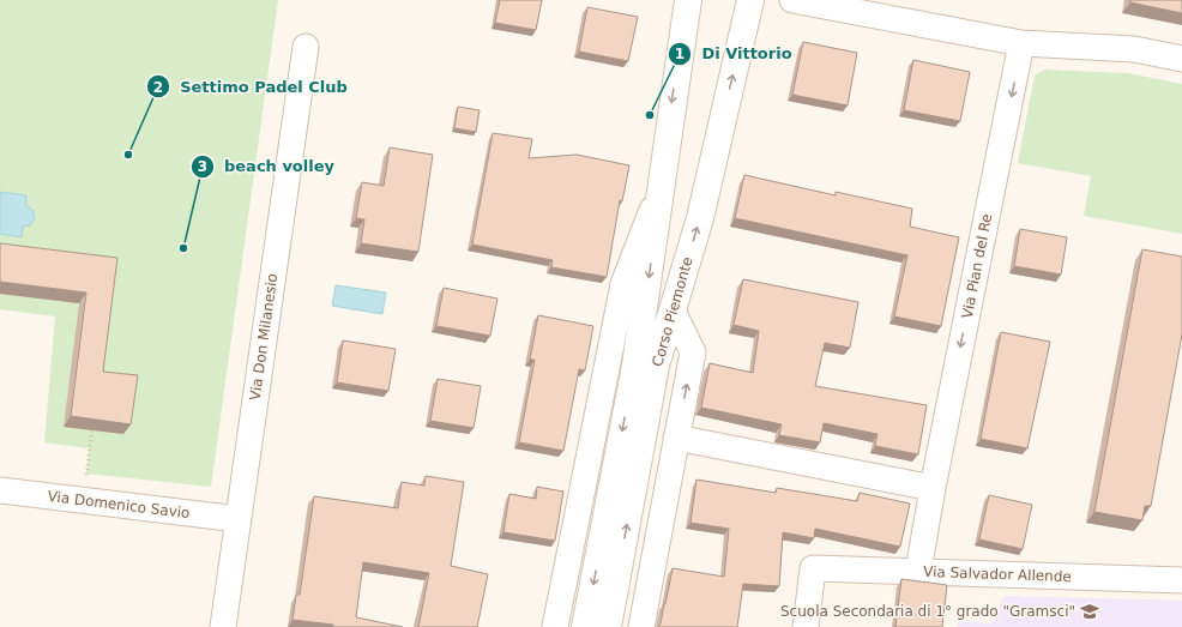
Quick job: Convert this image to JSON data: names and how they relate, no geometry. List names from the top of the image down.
{
  "streets": {
    "main road": ["Corso Piemonte"],
    "street": [
      "Via Pian del Re",
      "Via Don Milanesio",
      "Via Domenico Savio",
      "Via Salvador Allende"
    ]
  },
  "crossings": [
    ["Via Pian del Re", "Via Salvador Allende"],
    ["Via Don Milanesio", "Via Domenico Savio"]
  ],
  "one_way": ["Via Pian del Re"],
  "places": {
    "other": ["Di Vittorio", "Settimo Padel Club", "beach volley"],
    "school or university": ["Scuola Secondaria di 1° grado \"Gramsci\""]
  }
}
